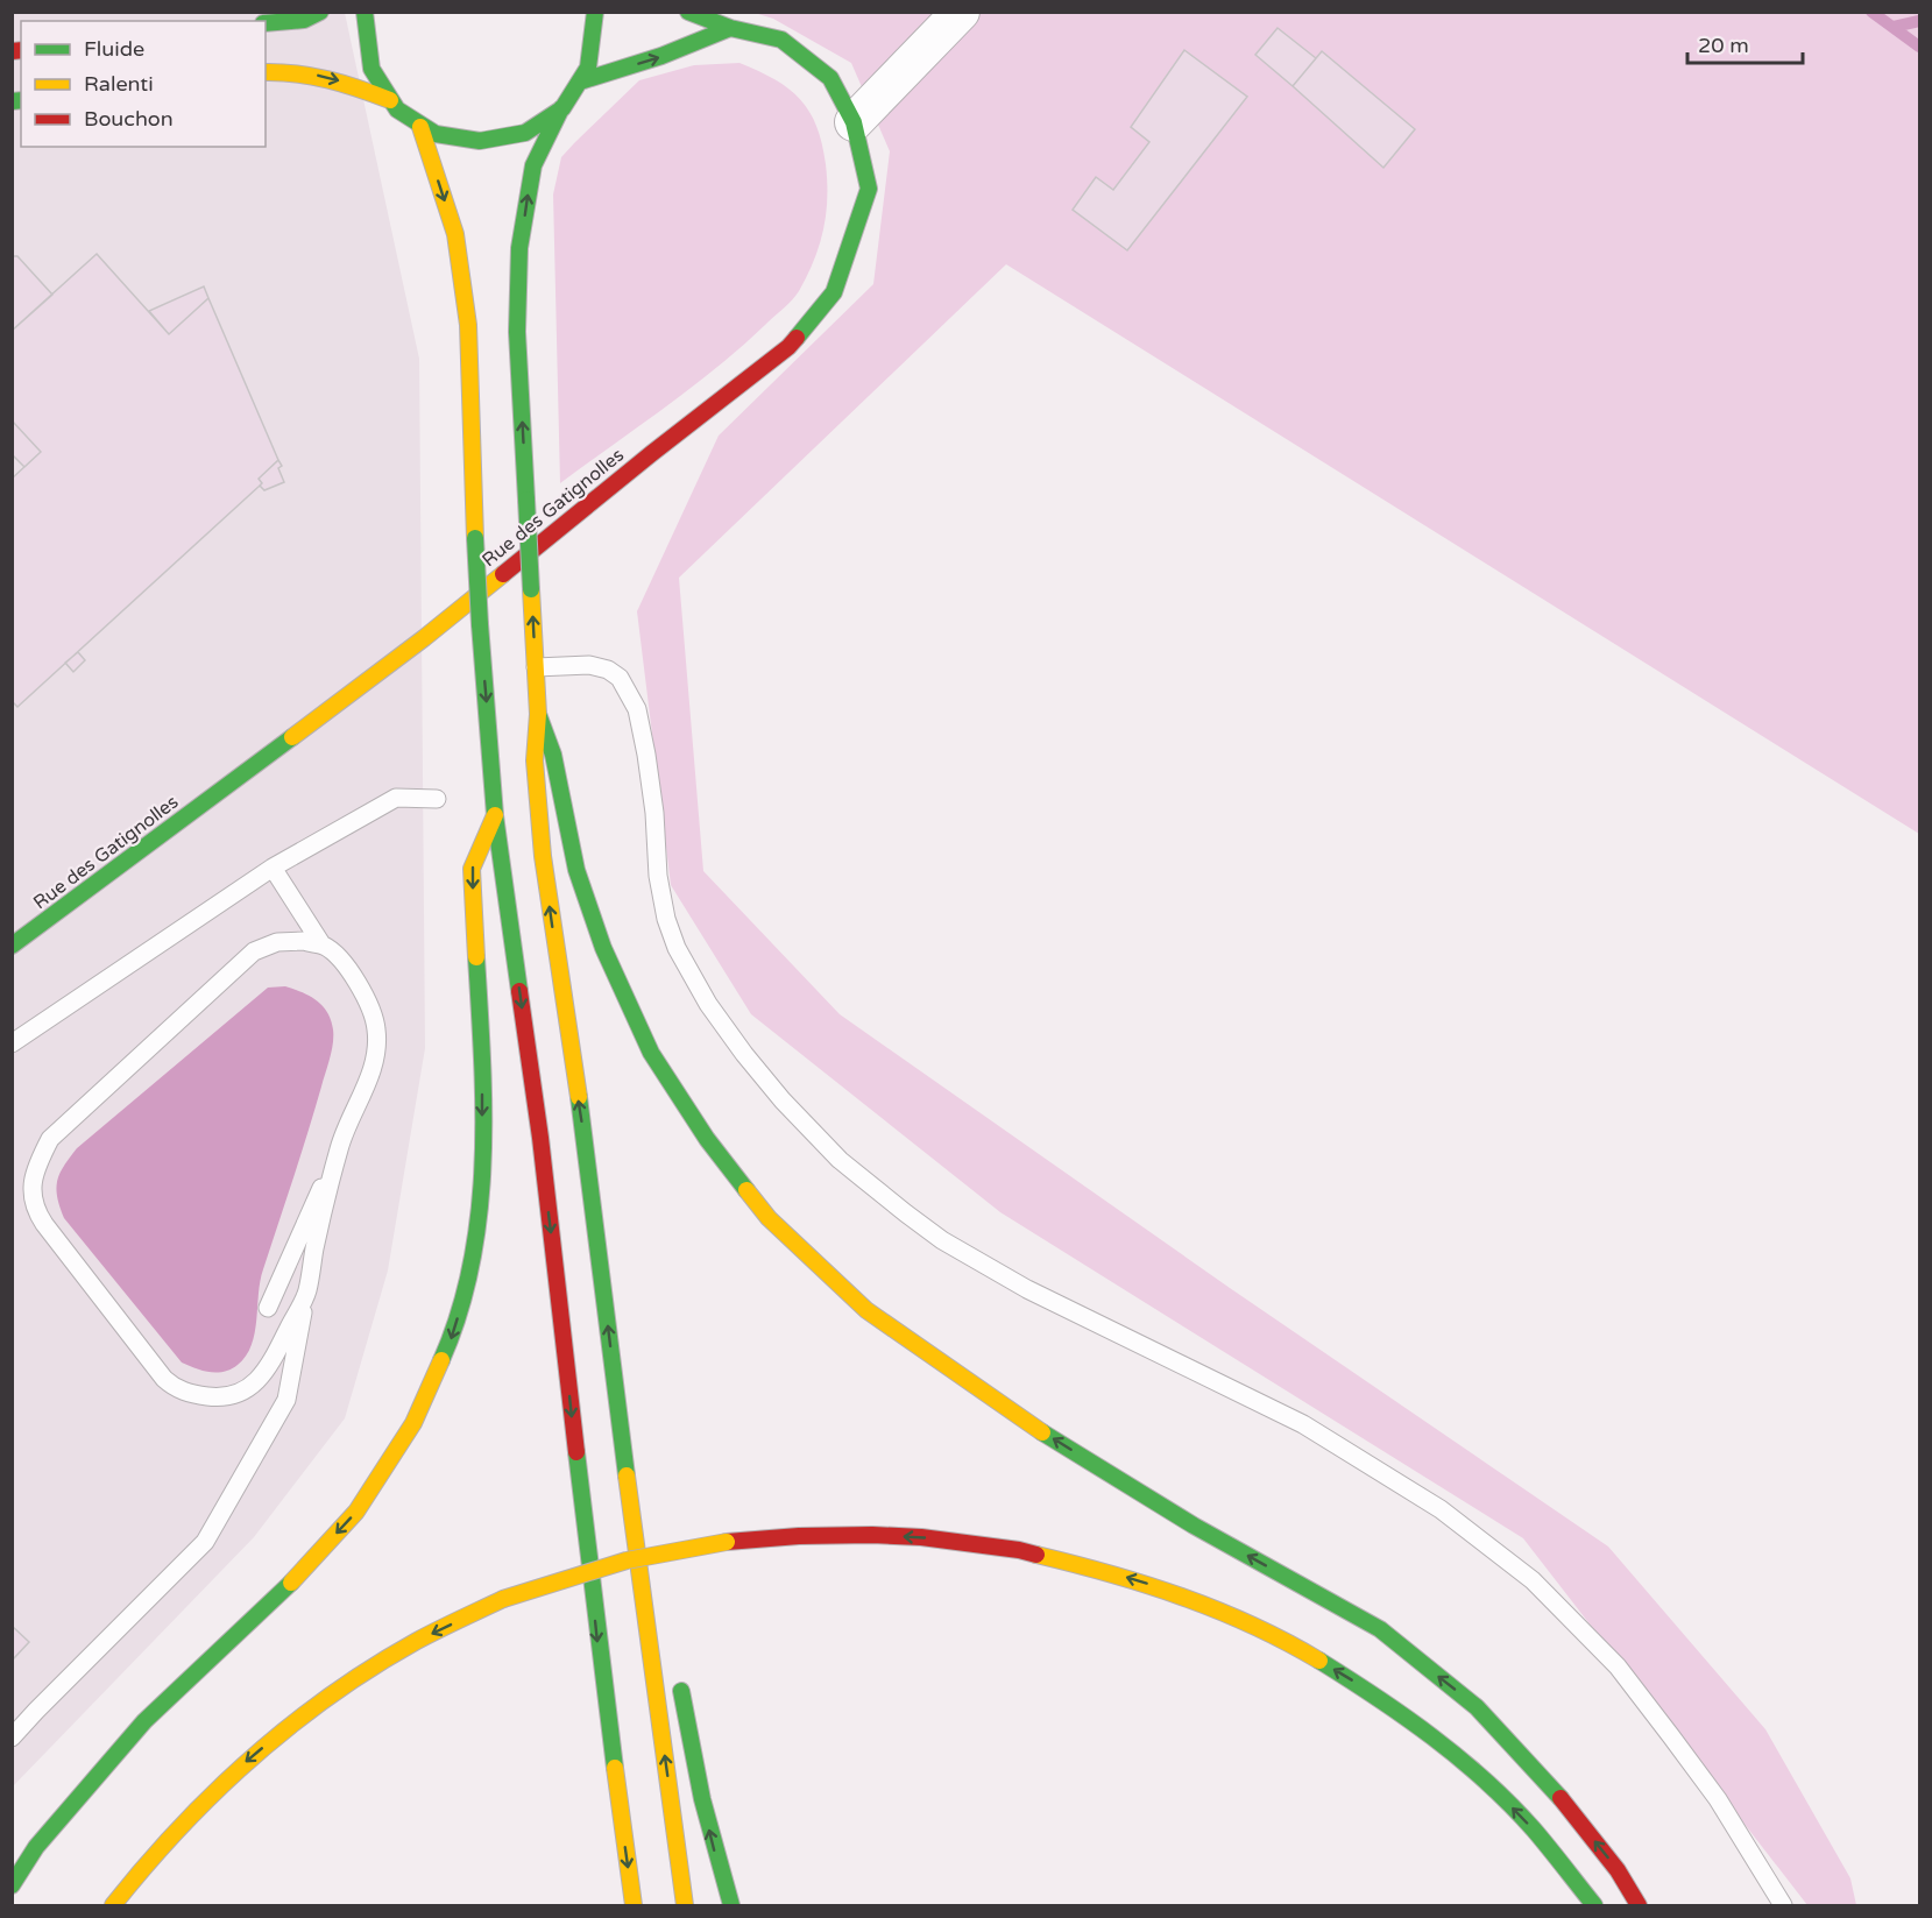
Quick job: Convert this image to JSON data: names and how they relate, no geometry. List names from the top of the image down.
{
  "streets": {
    "main road": ["Rue des Gatignolles"]
  },
  "legend": ["Fluide", "Ralenti", "Bouchon"],
  "scale_bar": "20 m"
}
